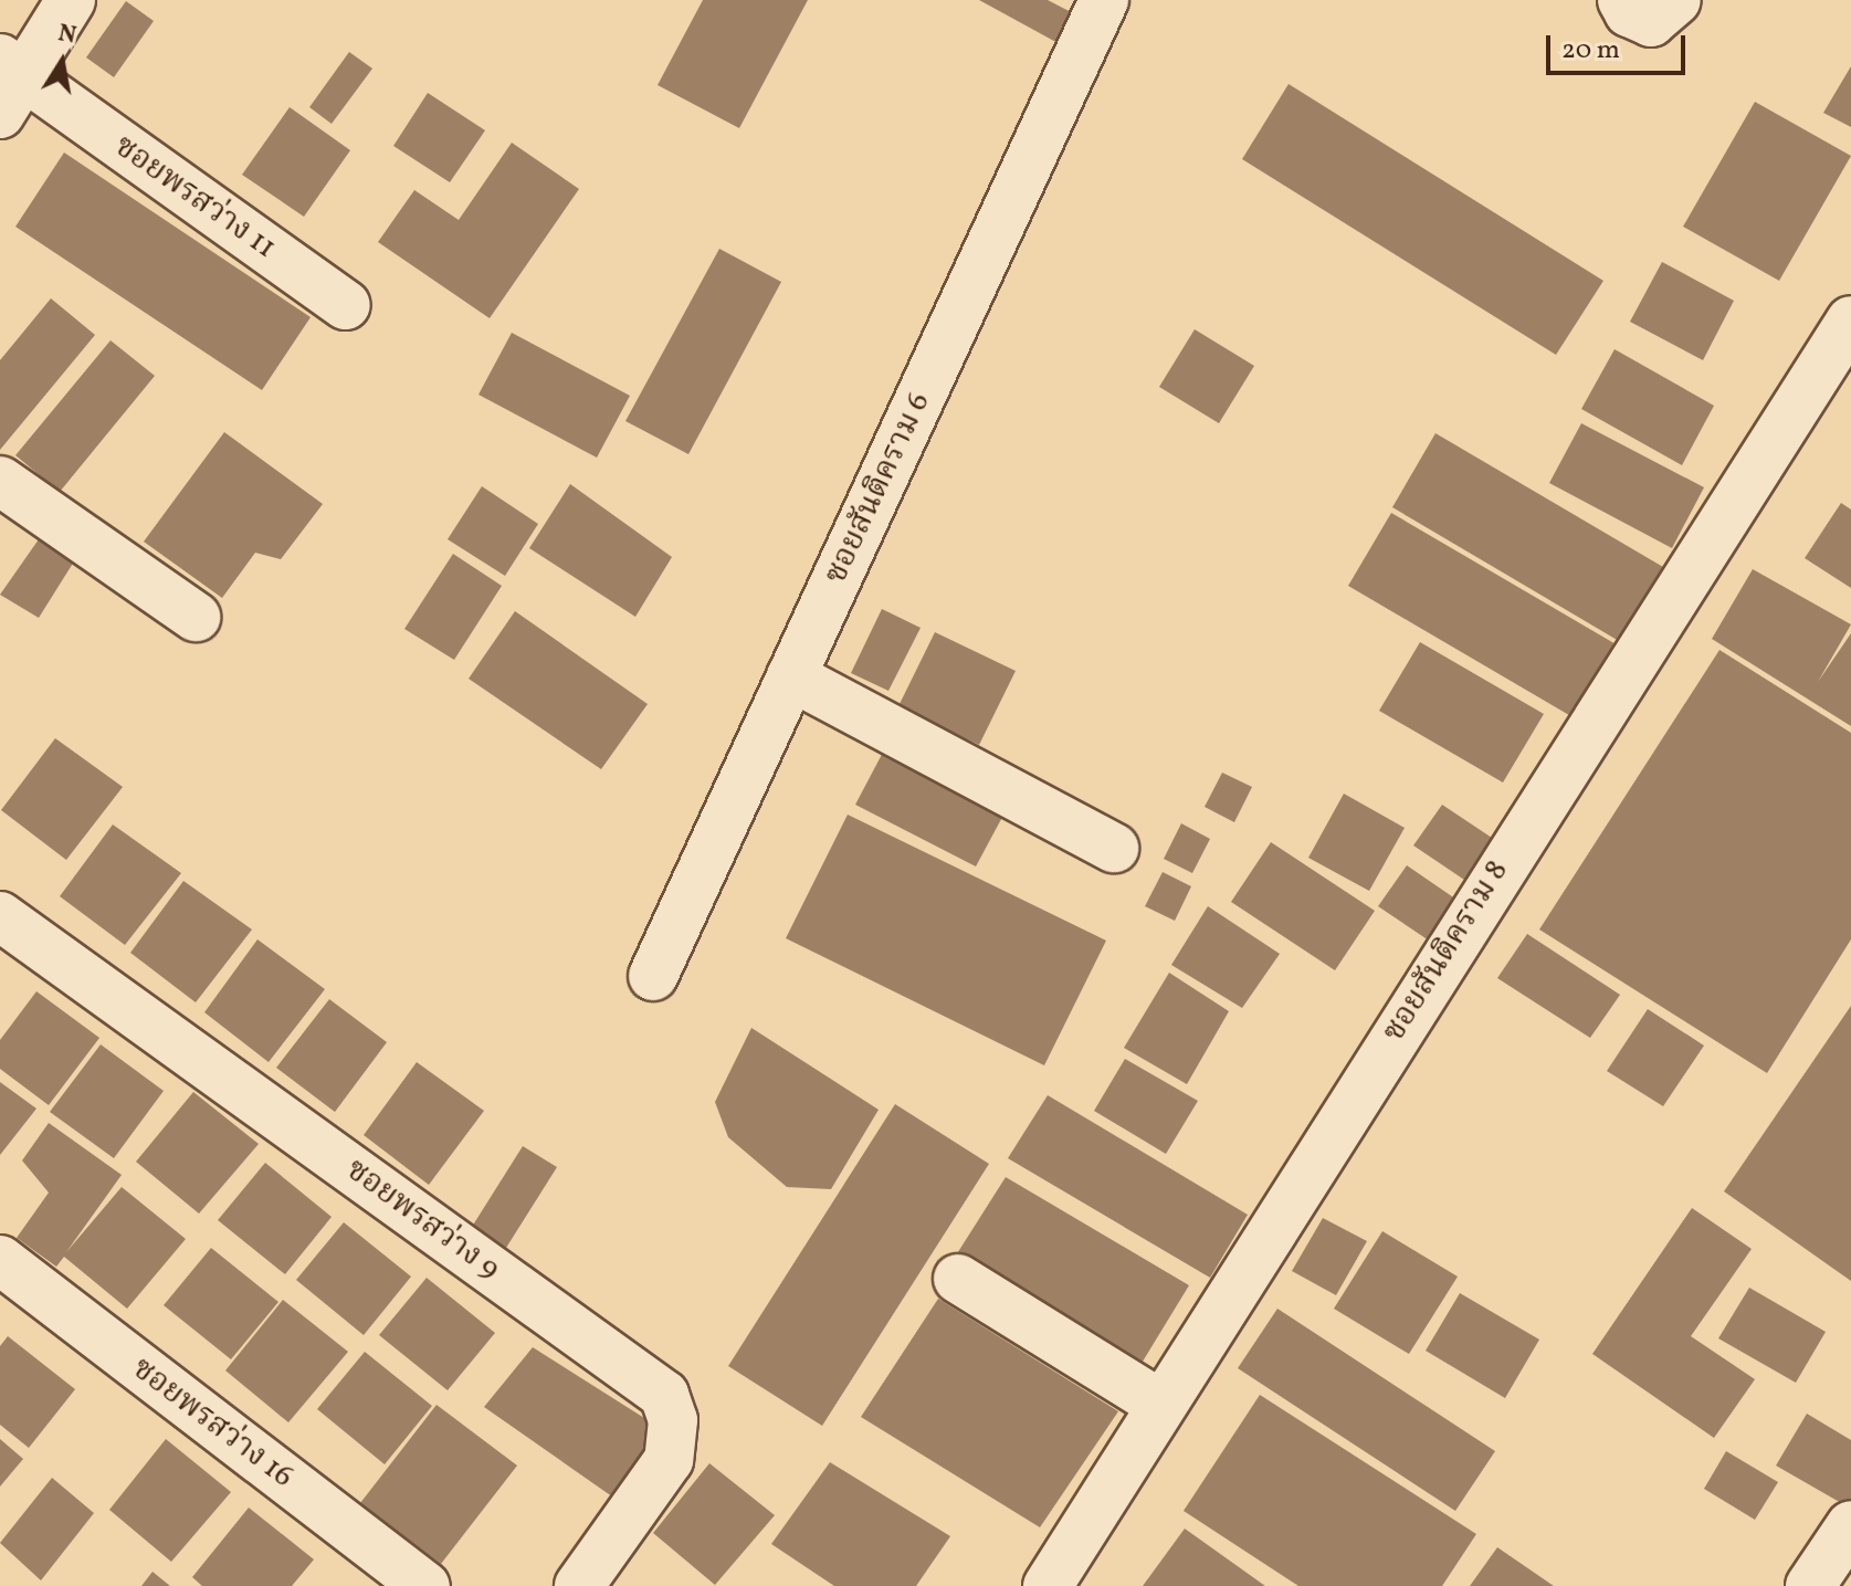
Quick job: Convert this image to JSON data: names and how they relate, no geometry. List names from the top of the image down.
{
  "streets": {
    "street": [
      "ซอยพรสว่าง 11",
      "ซอยสันติคราม 6",
      "ซอยสันติคราม 8",
      "ซอยพรสว่าง 9",
      "ซอยพรสว่าง 16"
    ]
  },
  "scale_bar": "20 m",
  "north": "top"
}
